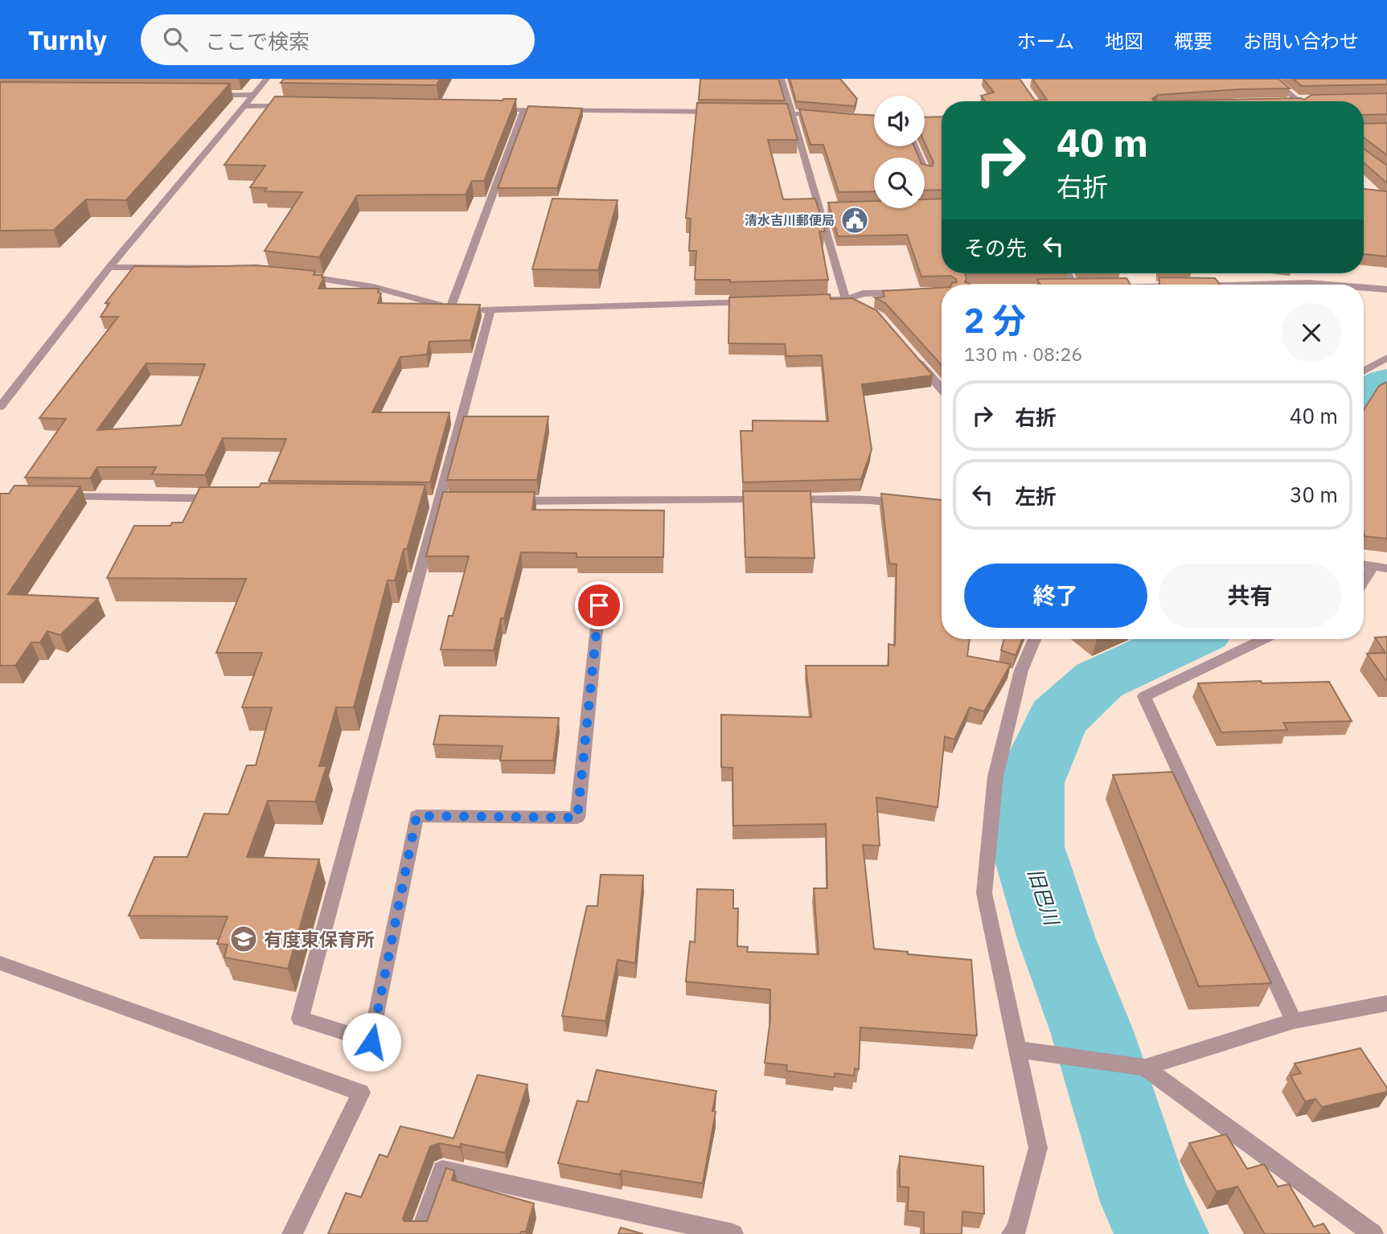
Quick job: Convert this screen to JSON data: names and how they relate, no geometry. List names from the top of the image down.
{
  "water": ["旧巴川"],
  "places": {
    "public building": ["清水吉川郵便局"],
    "school or university": ["有度東保育所"]
  },
  "page": {
    "header": "Turnly",
    "search": "ここで検索",
    "nav": [
      "ホーム",
      "地図",
      "概要",
      "お問い合わせ"
    ],
    "turn": ["40 m", "右折"],
    "then": "その先",
    "heading": ["2 分", "130 m · 08:26"],
    "list": [
      {
        "name": "右折",
        "value": "40 m"
      },
      {
        "name": "左折",
        "value": "30 m"
      }
    ],
    "buttons": ["終了", "共有"]
  }
}
